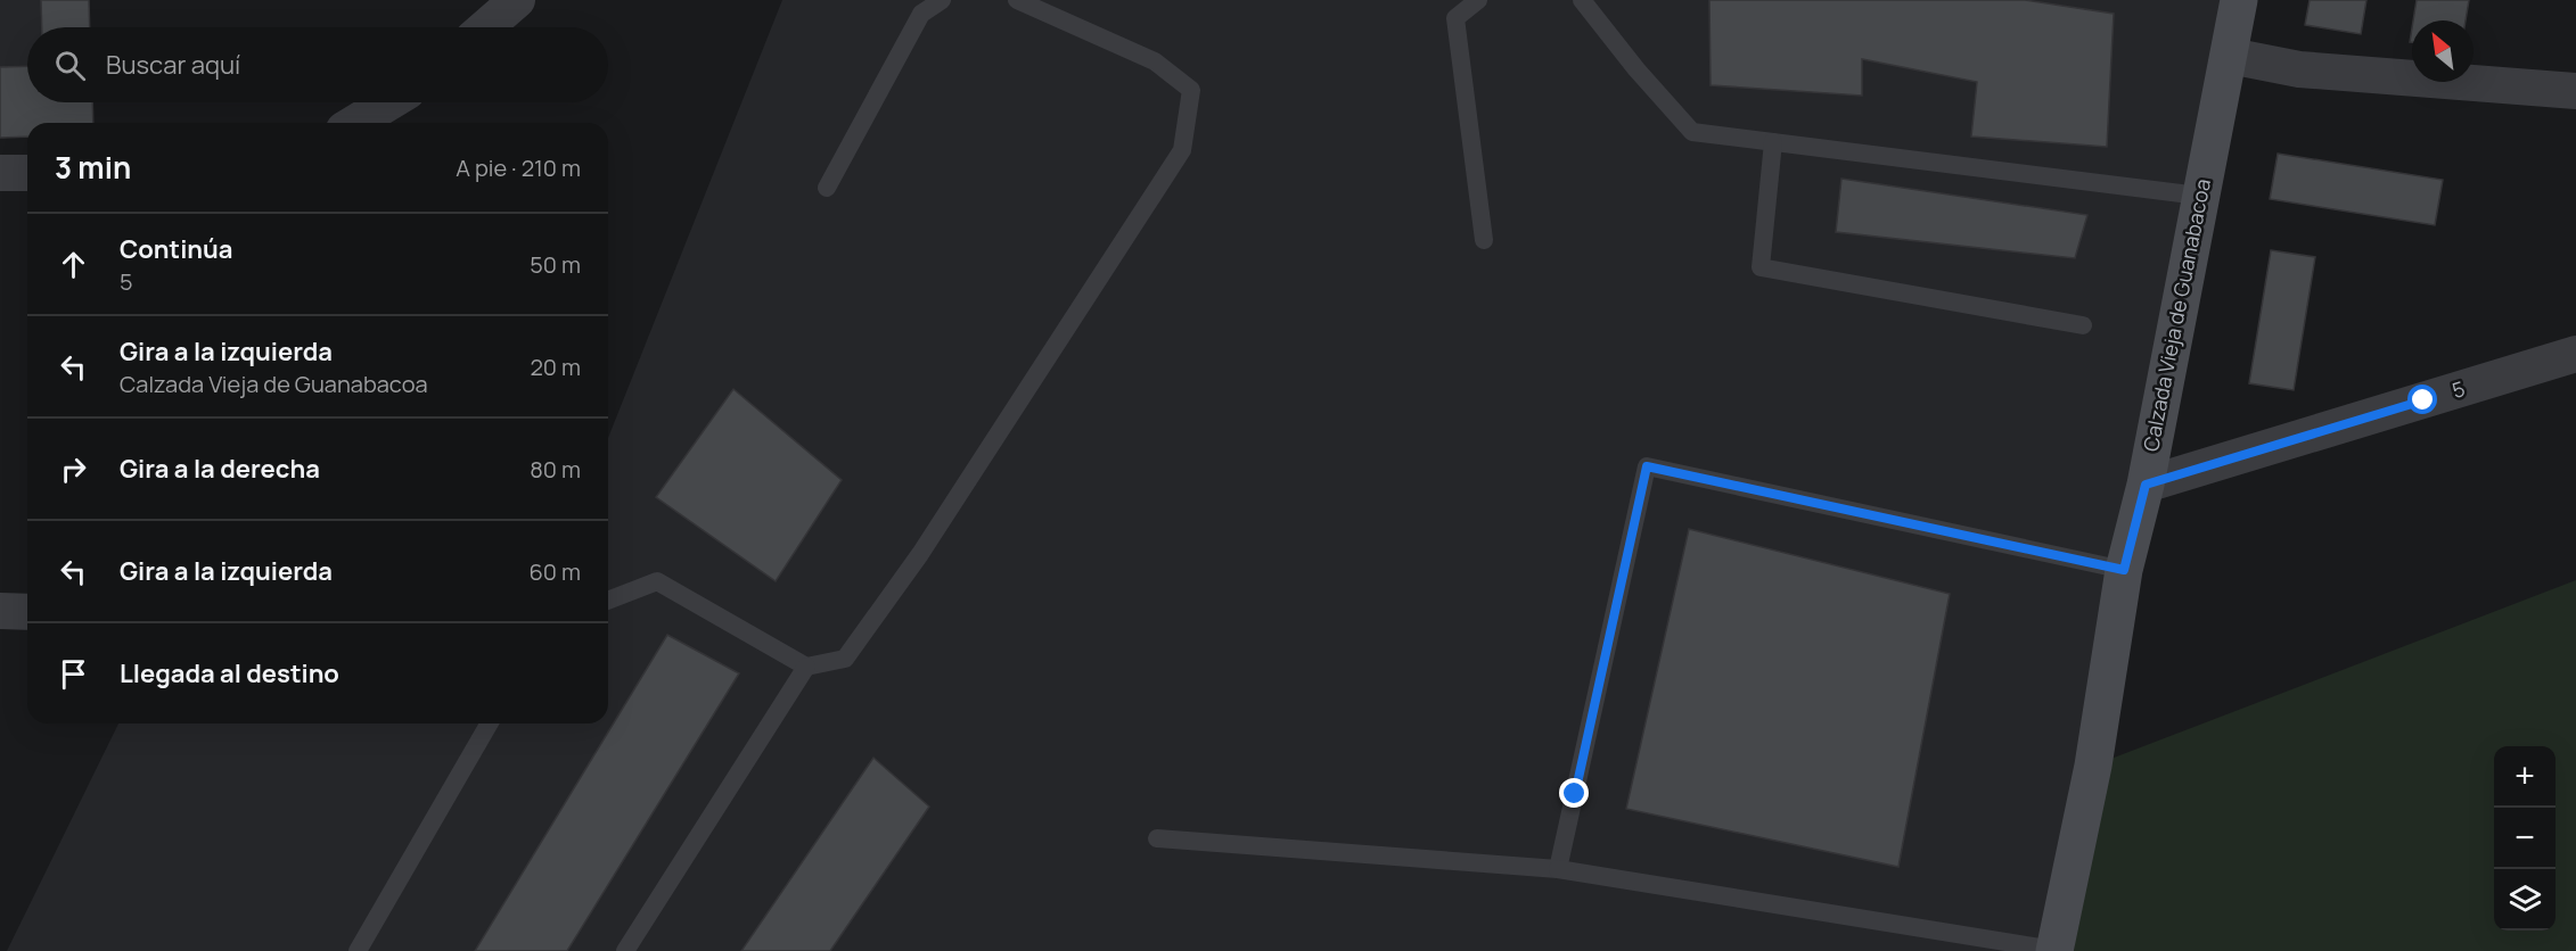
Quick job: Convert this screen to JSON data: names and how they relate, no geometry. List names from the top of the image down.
{
  "streets": {
    "main road": ["Calzada Vieja de Guanabacoa"],
    "street": ["5"]
  },
  "crossings": [
    ["Calzada Vieja de Guanabacoa", "5"]
  ],
  "north": "top left",
  "page": {
    "search": "Buscar aquí",
    "heading": ["3 min", "A pie · 210 m"],
    "list": [
      ["Continúa", "5", "50 m"],
      ["Gira a la izquierda", "Calzada Vieja de Guanabacoa", "20 m"],
      ["Gira a la derecha", "80 m"],
      ["Gira a la izquierda", "60 m"],
      "Llegada al destino"
    ],
    "map_buttons": ["+", "−"]
  }
}
